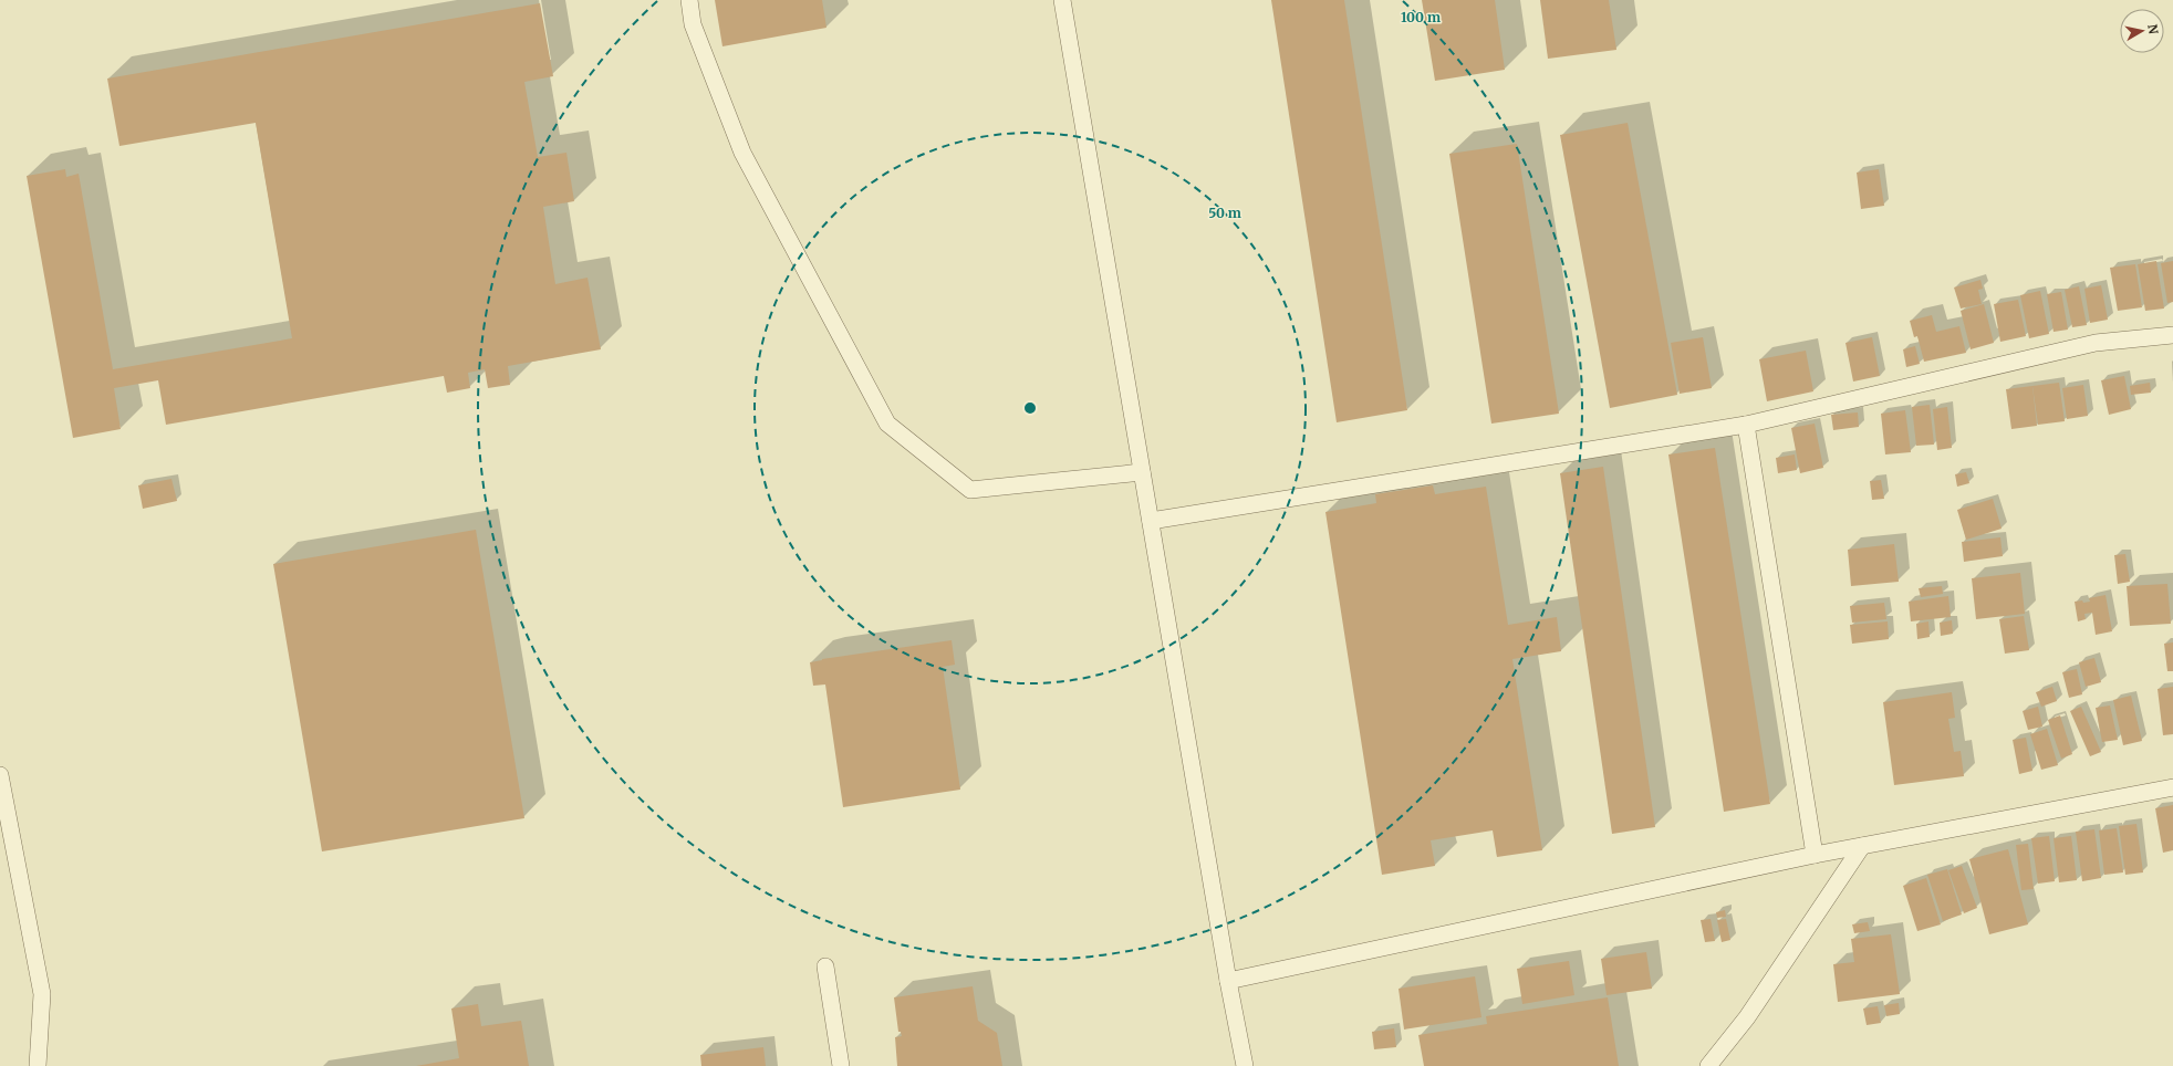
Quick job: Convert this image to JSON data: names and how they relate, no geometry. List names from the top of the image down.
{
  "north": "right",
  "rings": ["100 m", "50 m"]
}
